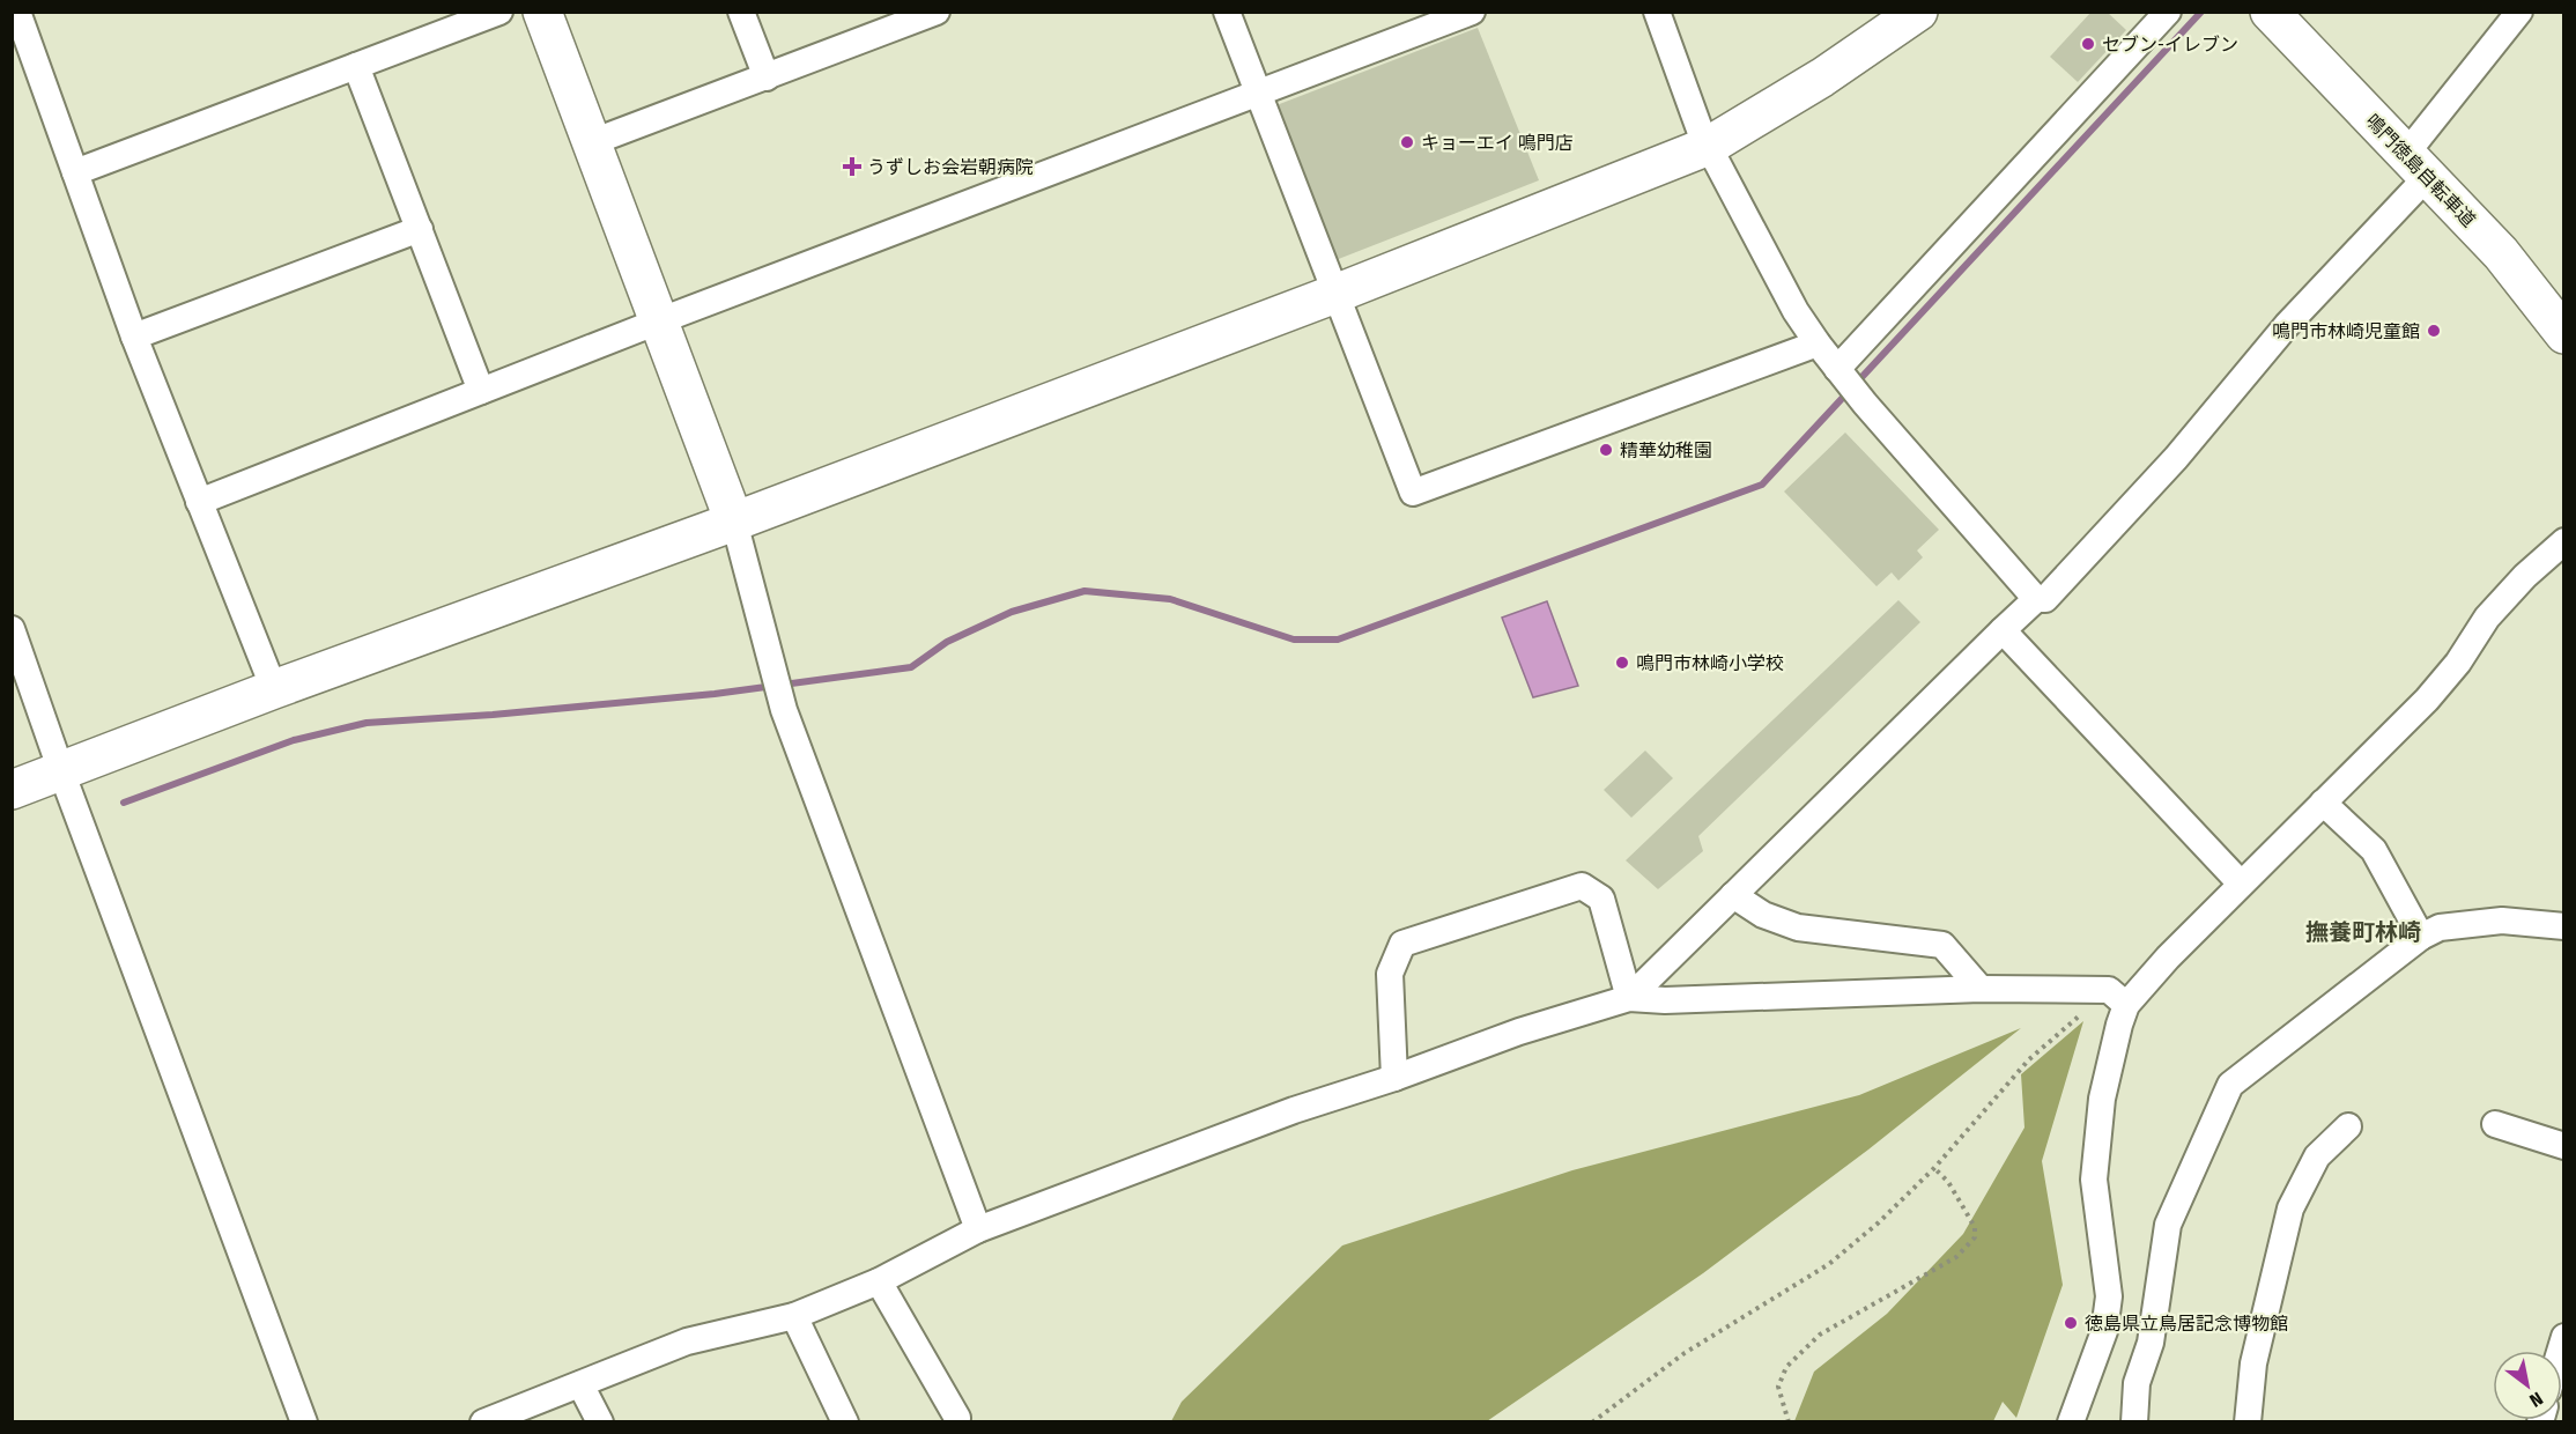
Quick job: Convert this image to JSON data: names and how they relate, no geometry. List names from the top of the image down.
{
  "streets": {
    "street": ["鳴門徳島自転車道"]
  },
  "districts": ["撫養町林崎"],
  "places": {
    "other": [
      "セブン-イレブン",
      "キョーエイ 鳴門店",
      "鳴門市林崎児童館",
      "精華幼稚園",
      "鳴門市林崎小学校",
      "徳島県立鳥居記念博物館"
    ],
    "health": ["うずしお会岩朝病院"]
  },
  "north": "bottom right"
}
